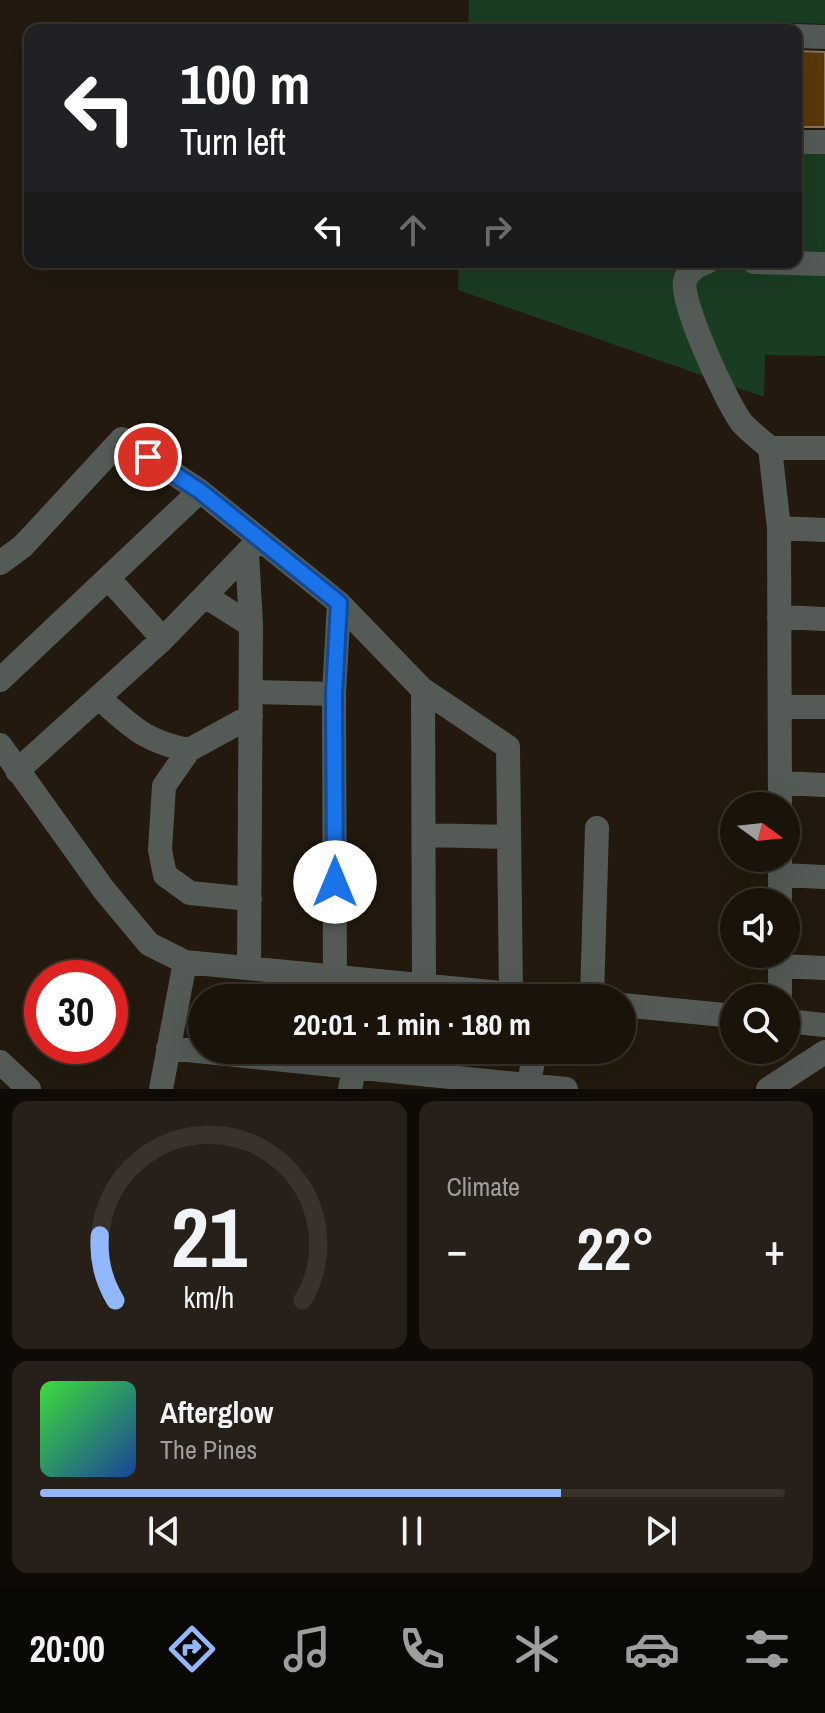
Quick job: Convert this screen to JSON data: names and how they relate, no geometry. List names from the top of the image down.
{
  "north": "right",
  "page": {
    "turn": ["100 m", "Turn left"],
    "limit": "30",
    "trip": "20:01 · 1 min · 180 m",
    "tile": "Climate",
    "heat": ["−", "22°", "+"],
    "song": ["Afterglow", "The Pines"],
    "tabs": "20:00",
    "gauge": ["21", "km/h"]
  }
}
